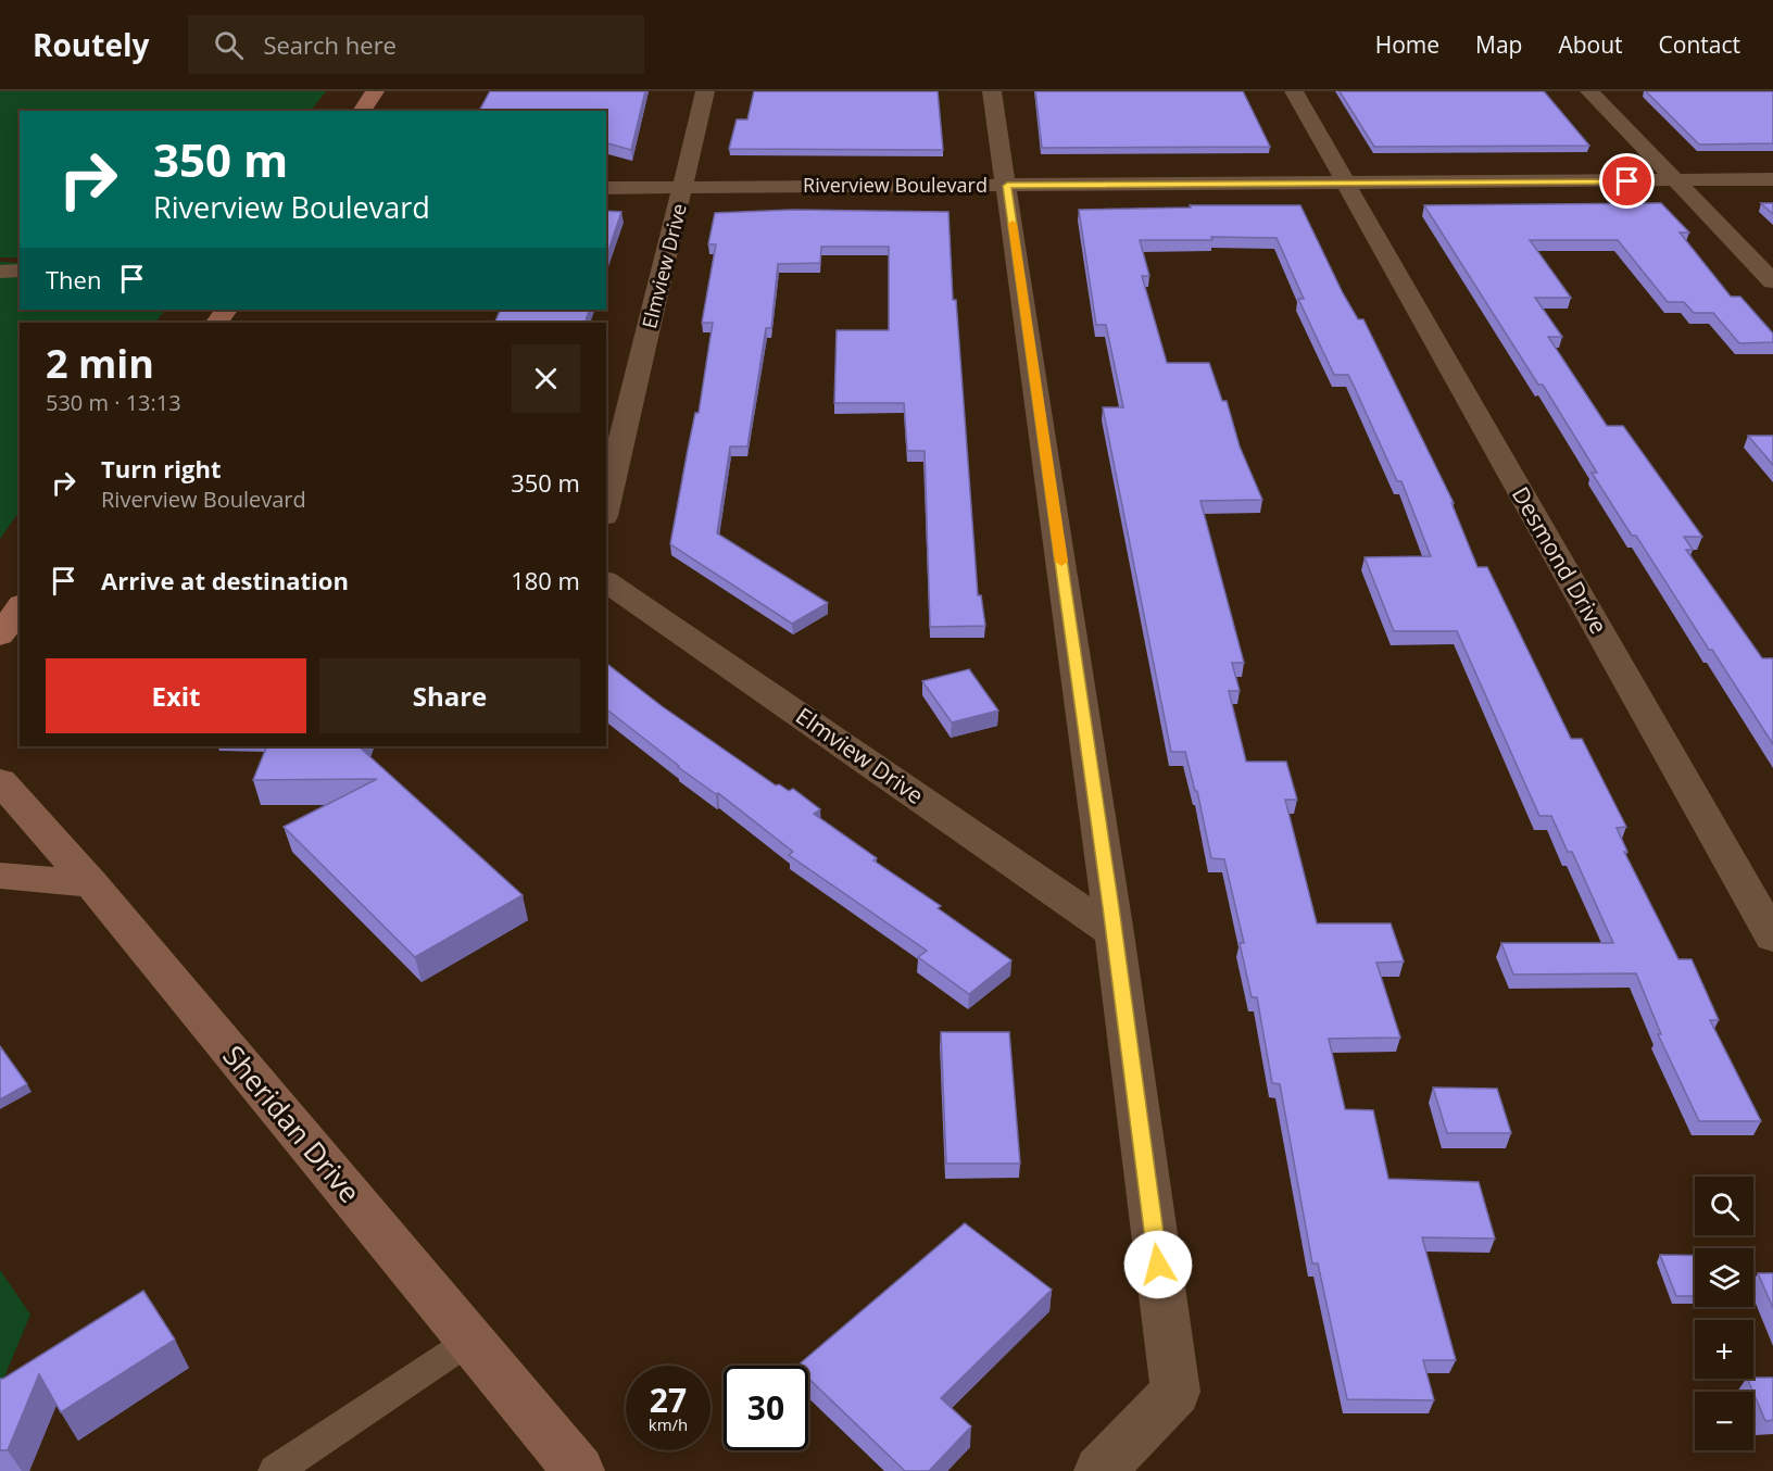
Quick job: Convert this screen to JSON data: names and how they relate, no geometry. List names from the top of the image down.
{
  "streets": {
    "main road": ["Sheridan Drive"],
    "street": ["Riverview Boulevard", "Elmview Drive", "Desmond Drive"]
  },
  "crossings": [
    ["Riverview Boulevard", "Elmview Drive"],
    ["Riverview Boulevard", "Desmond Drive"]
  ],
  "page": {
    "header": "Routely",
    "search": "Search here",
    "nav": [
      "Home",
      "Map",
      "About",
      "Contact"
    ],
    "turn": ["350 m", "Riverview Boulevard"],
    "then": "Then",
    "heading": ["2 min", "530 m · 13:13"],
    "list": [
      {
        "name": "Turn right",
        "note": "Riverview Boulevard",
        "value": "350 m"
      },
      {
        "name": "Arrive at destination",
        "value": "180 m"
      }
    ],
    "buttons": ["Exit", "Share"],
    "map_buttons": ["+", "−"],
    "speed": "27 km/h",
    "limit": "30"
  }
}
